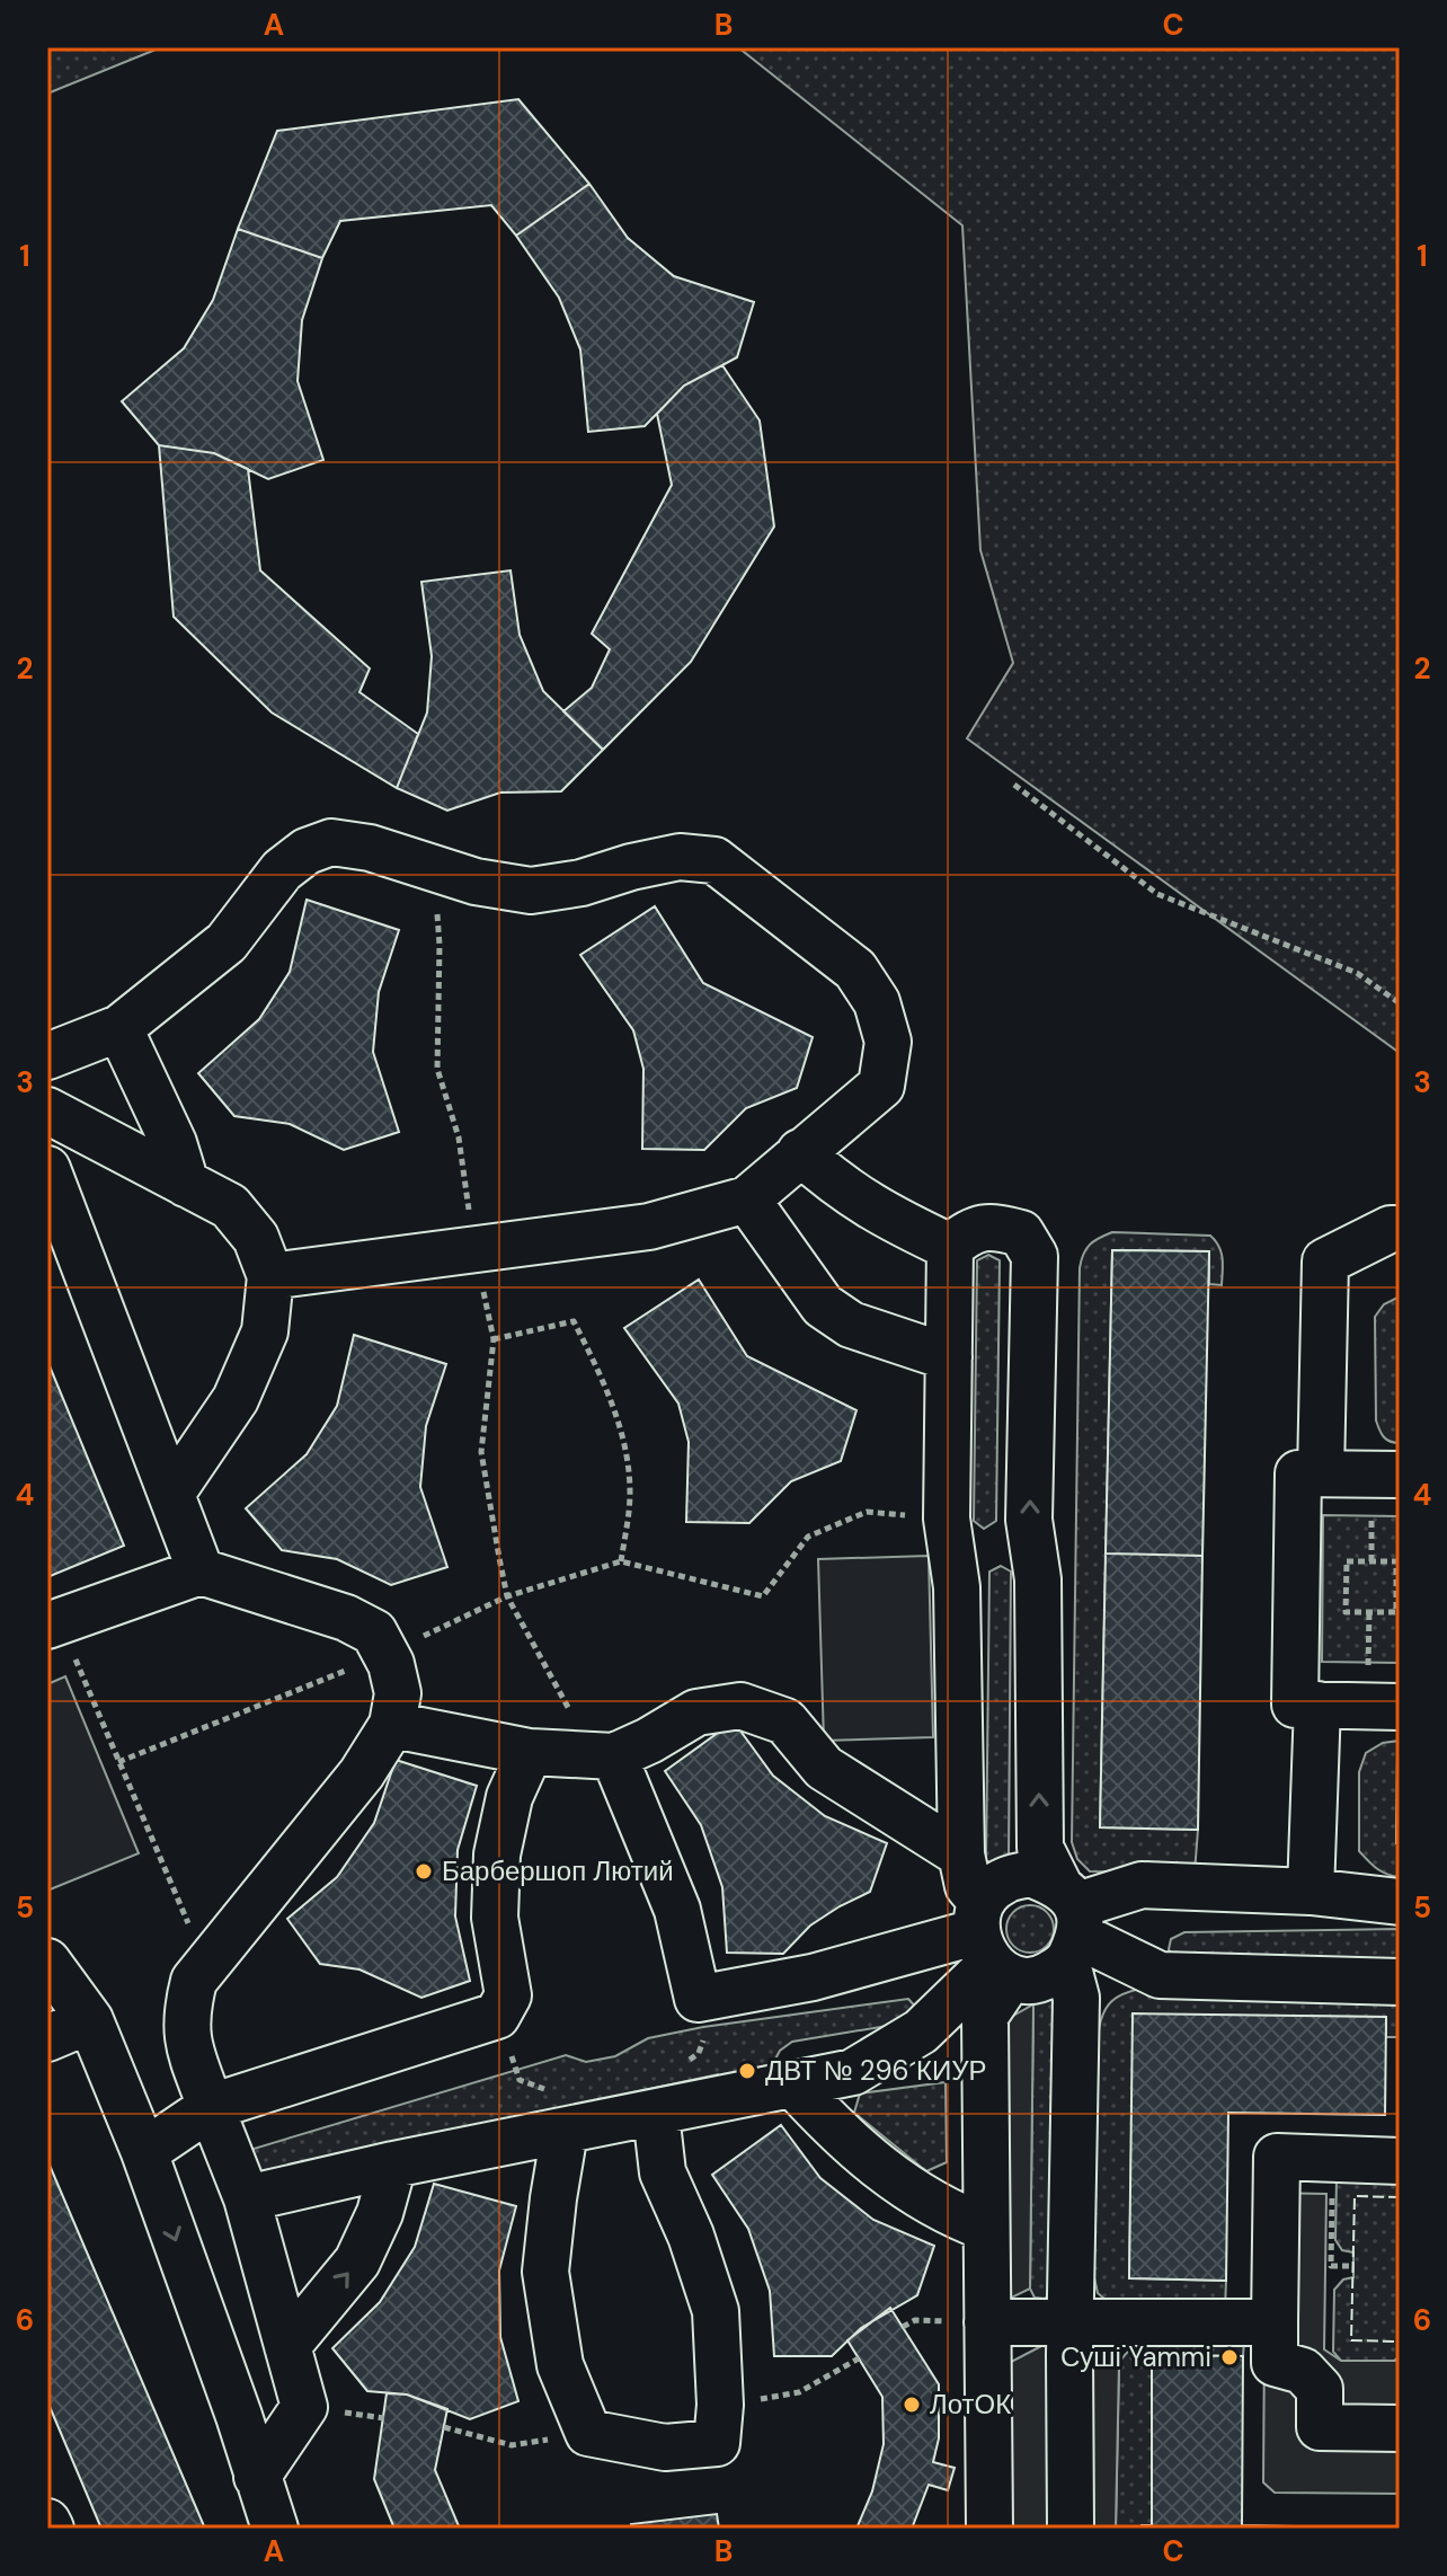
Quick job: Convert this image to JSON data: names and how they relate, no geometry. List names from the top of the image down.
{
  "places": [
    "Барбершоп Лютий",
    "ДВТ № 296 КИУР",
    "Суші Yammi",
    "ЛотОК"
  ],
  "grid": {
    "columns": ["A", "B", "C"],
    "rows": [
      "1",
      "2",
      "3",
      "4",
      "5",
      "6"
    ]
  }
}
